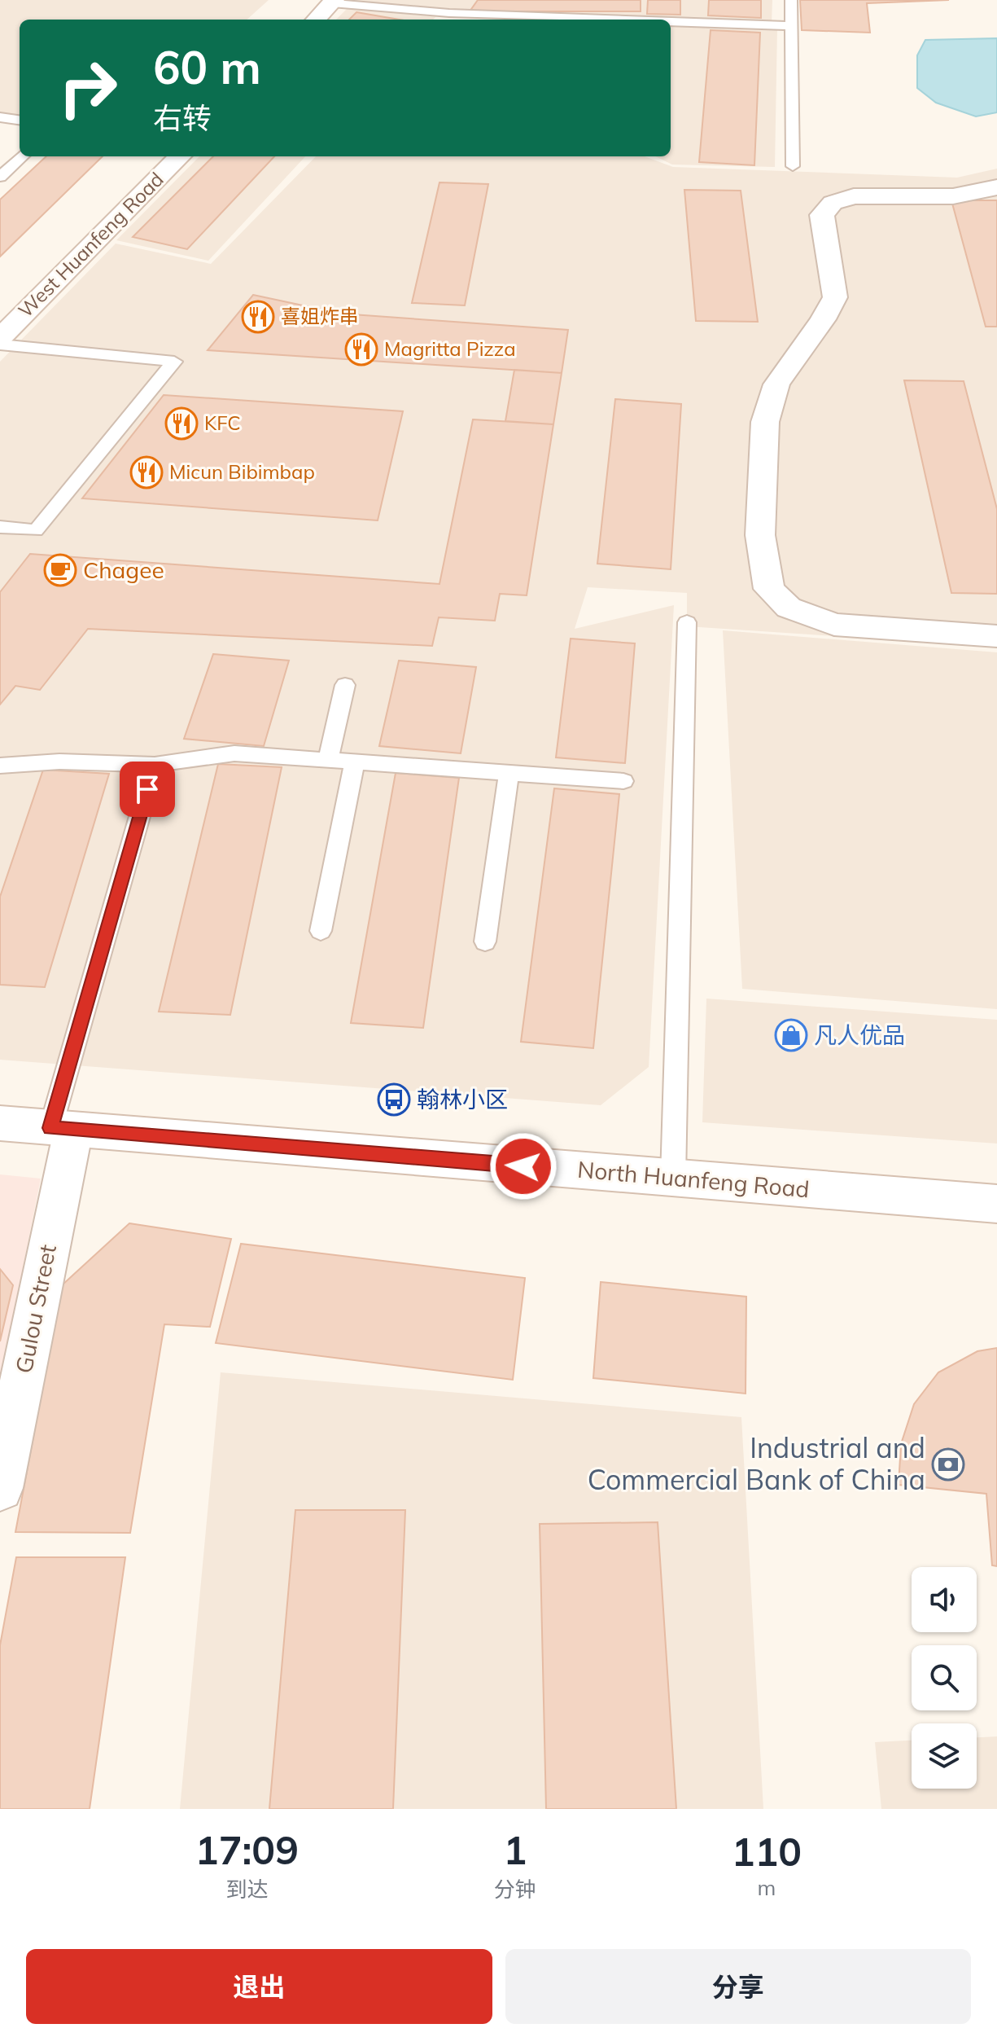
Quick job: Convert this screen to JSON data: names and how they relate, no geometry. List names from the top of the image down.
{
  "streets": {
    "street": ["West Huanfeng Road", "North Huanfeng Road", "Gulou Street"]
  },
  "crossings": [
    ["North Huanfeng Road", "Gulou Street"]
  ],
  "places": {
    "restaurant": [
      "喜姐炸串",
      "Magritta Pizza",
      "KFC",
      "Micun Bibimbap"
    ],
    "cafe": ["Chagee"],
    "shop": ["凡人优品"],
    "bus stop": ["翰林小区"],
    "bank": ["Industrial and Commercial Bank of China"]
  },
  "page": {
    "turn": ["60 m", "右转"],
    "eta": [
      "17:09",
      "到达",
      "1",
      "分钟",
      "110",
      "m"
    ],
    "buttons": ["退出", "分享"]
  }
}
